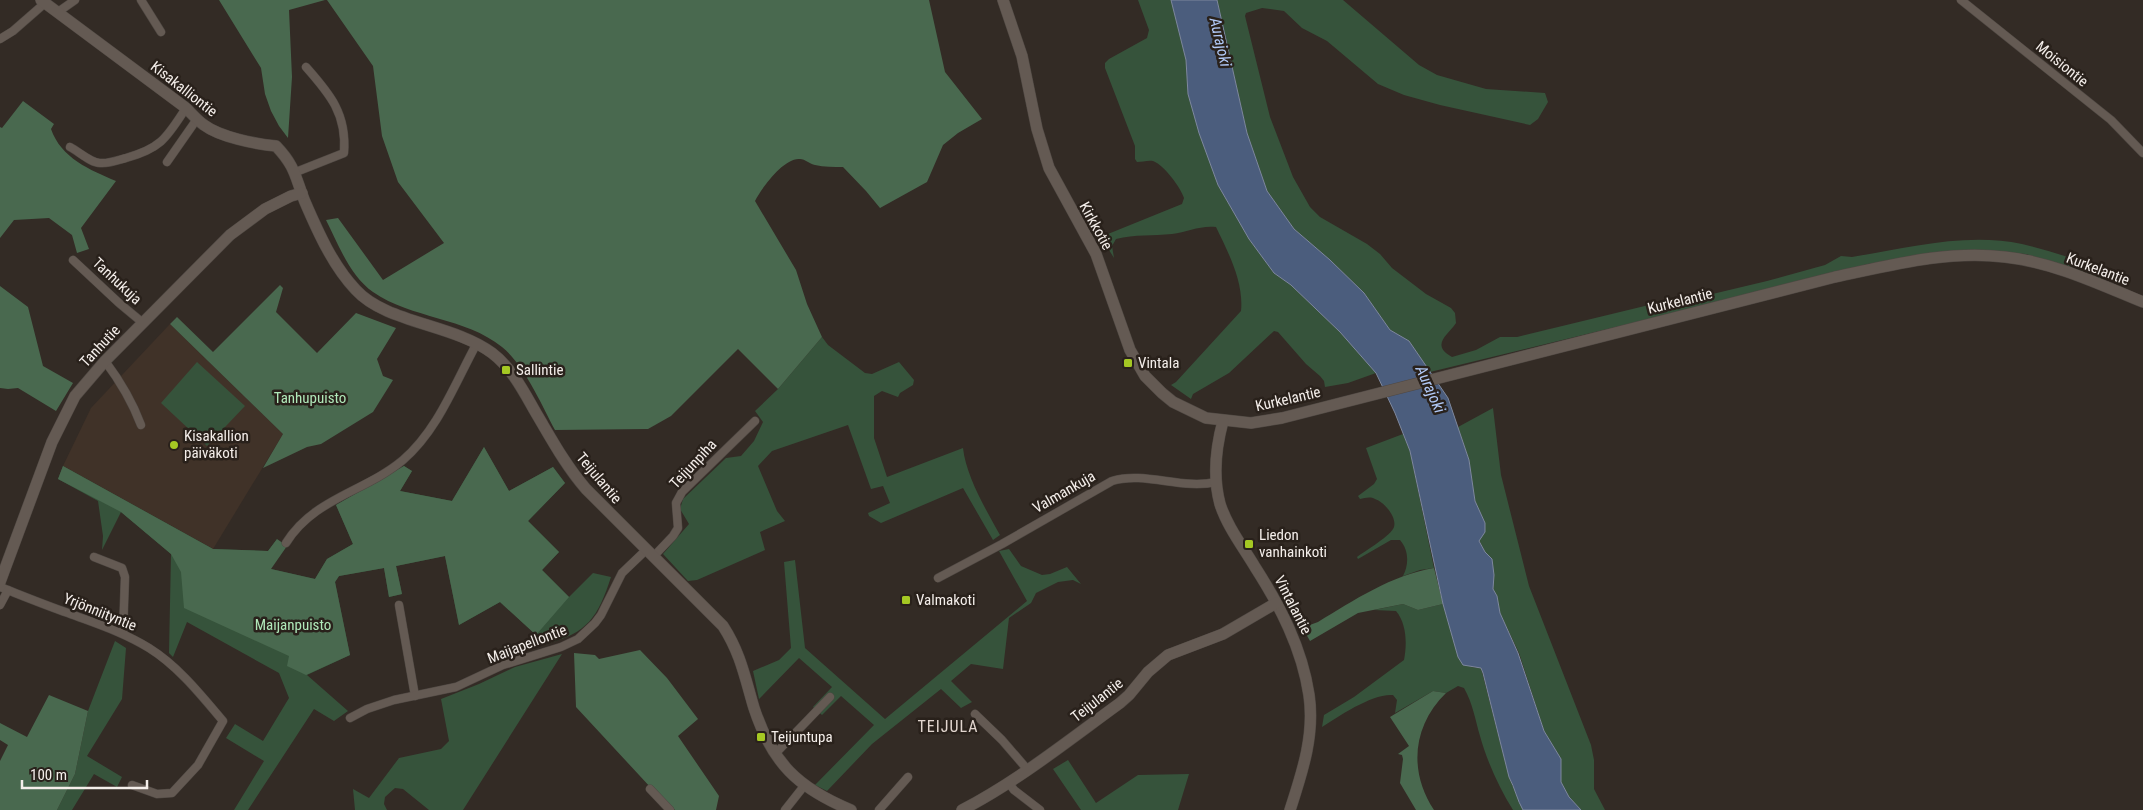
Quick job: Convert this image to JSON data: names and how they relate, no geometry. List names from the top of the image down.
{
  "streets": {
    "street": [
      "Moisiontie",
      "Kisakalliontie",
      "Kirkkotie",
      "Kurkelantie",
      "Tanhukuja",
      "Tanhutie",
      "Teijunpiha",
      "Teijulantie",
      "Valmankuja",
      "Vintalantie",
      "Yrjönniityntie",
      "Maijapellontie"
    ]
  },
  "crossings": [
    ["Kisakalliontie", "Tanhutie"],
    ["Kisakalliontie", "Teijulantie"],
    ["Kirkkotie", "Kurkelantie"],
    ["Kirkkotie", "Vintalantie"],
    ["Kurkelantie", "Vintalantie"],
    ["Tanhukuja", "Tanhutie"],
    ["Tanhutie", "Teijulantie"],
    ["Teijunpiha", "Teijulantie"],
    ["Teijunpiha", "Maijapellontie"],
    ["Teijulantie", "Vintalantie"],
    ["Teijulantie", "Maijapellontie"],
    ["Valmankuja", "Vintalantie"]
  ],
  "districts": ["TEIJULA"],
  "water": ["Aurajoki"],
  "parks": ["Tanhupuisto", "Maijanpuisto"],
  "places": {
    "transit": [
      "Vintala",
      "Sallintie",
      "Liedon vanhainkoti",
      "Valmakoti",
      "Teijuntupa"
    ],
    "other": ["Kisakallion päiväkoti"]
  },
  "scale_bar": "100 m"
}
